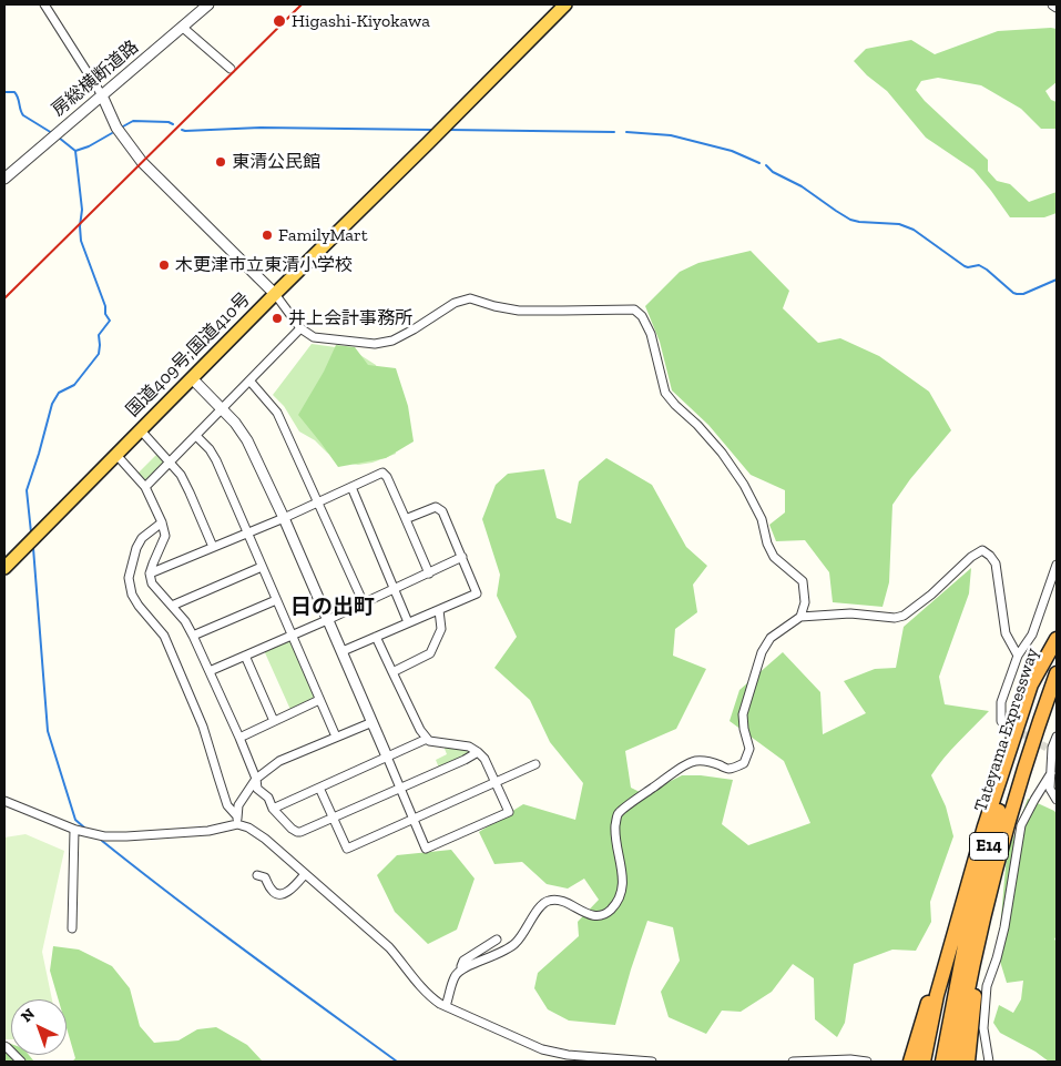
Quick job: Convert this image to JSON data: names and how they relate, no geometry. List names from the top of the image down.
{
  "streets": {
    "highway": ["国道409号;国道410号", "Tateyama Expressway", "E14"],
    "street": ["房総横断道路"]
  },
  "districts": ["日の出町"],
  "places": [
    "Higashi-Kiyokawa",
    "東清公民館",
    "FamilyMart",
    "木更津市立東清小学校",
    "井上会計事務所"
  ],
  "north": "top left"
}
